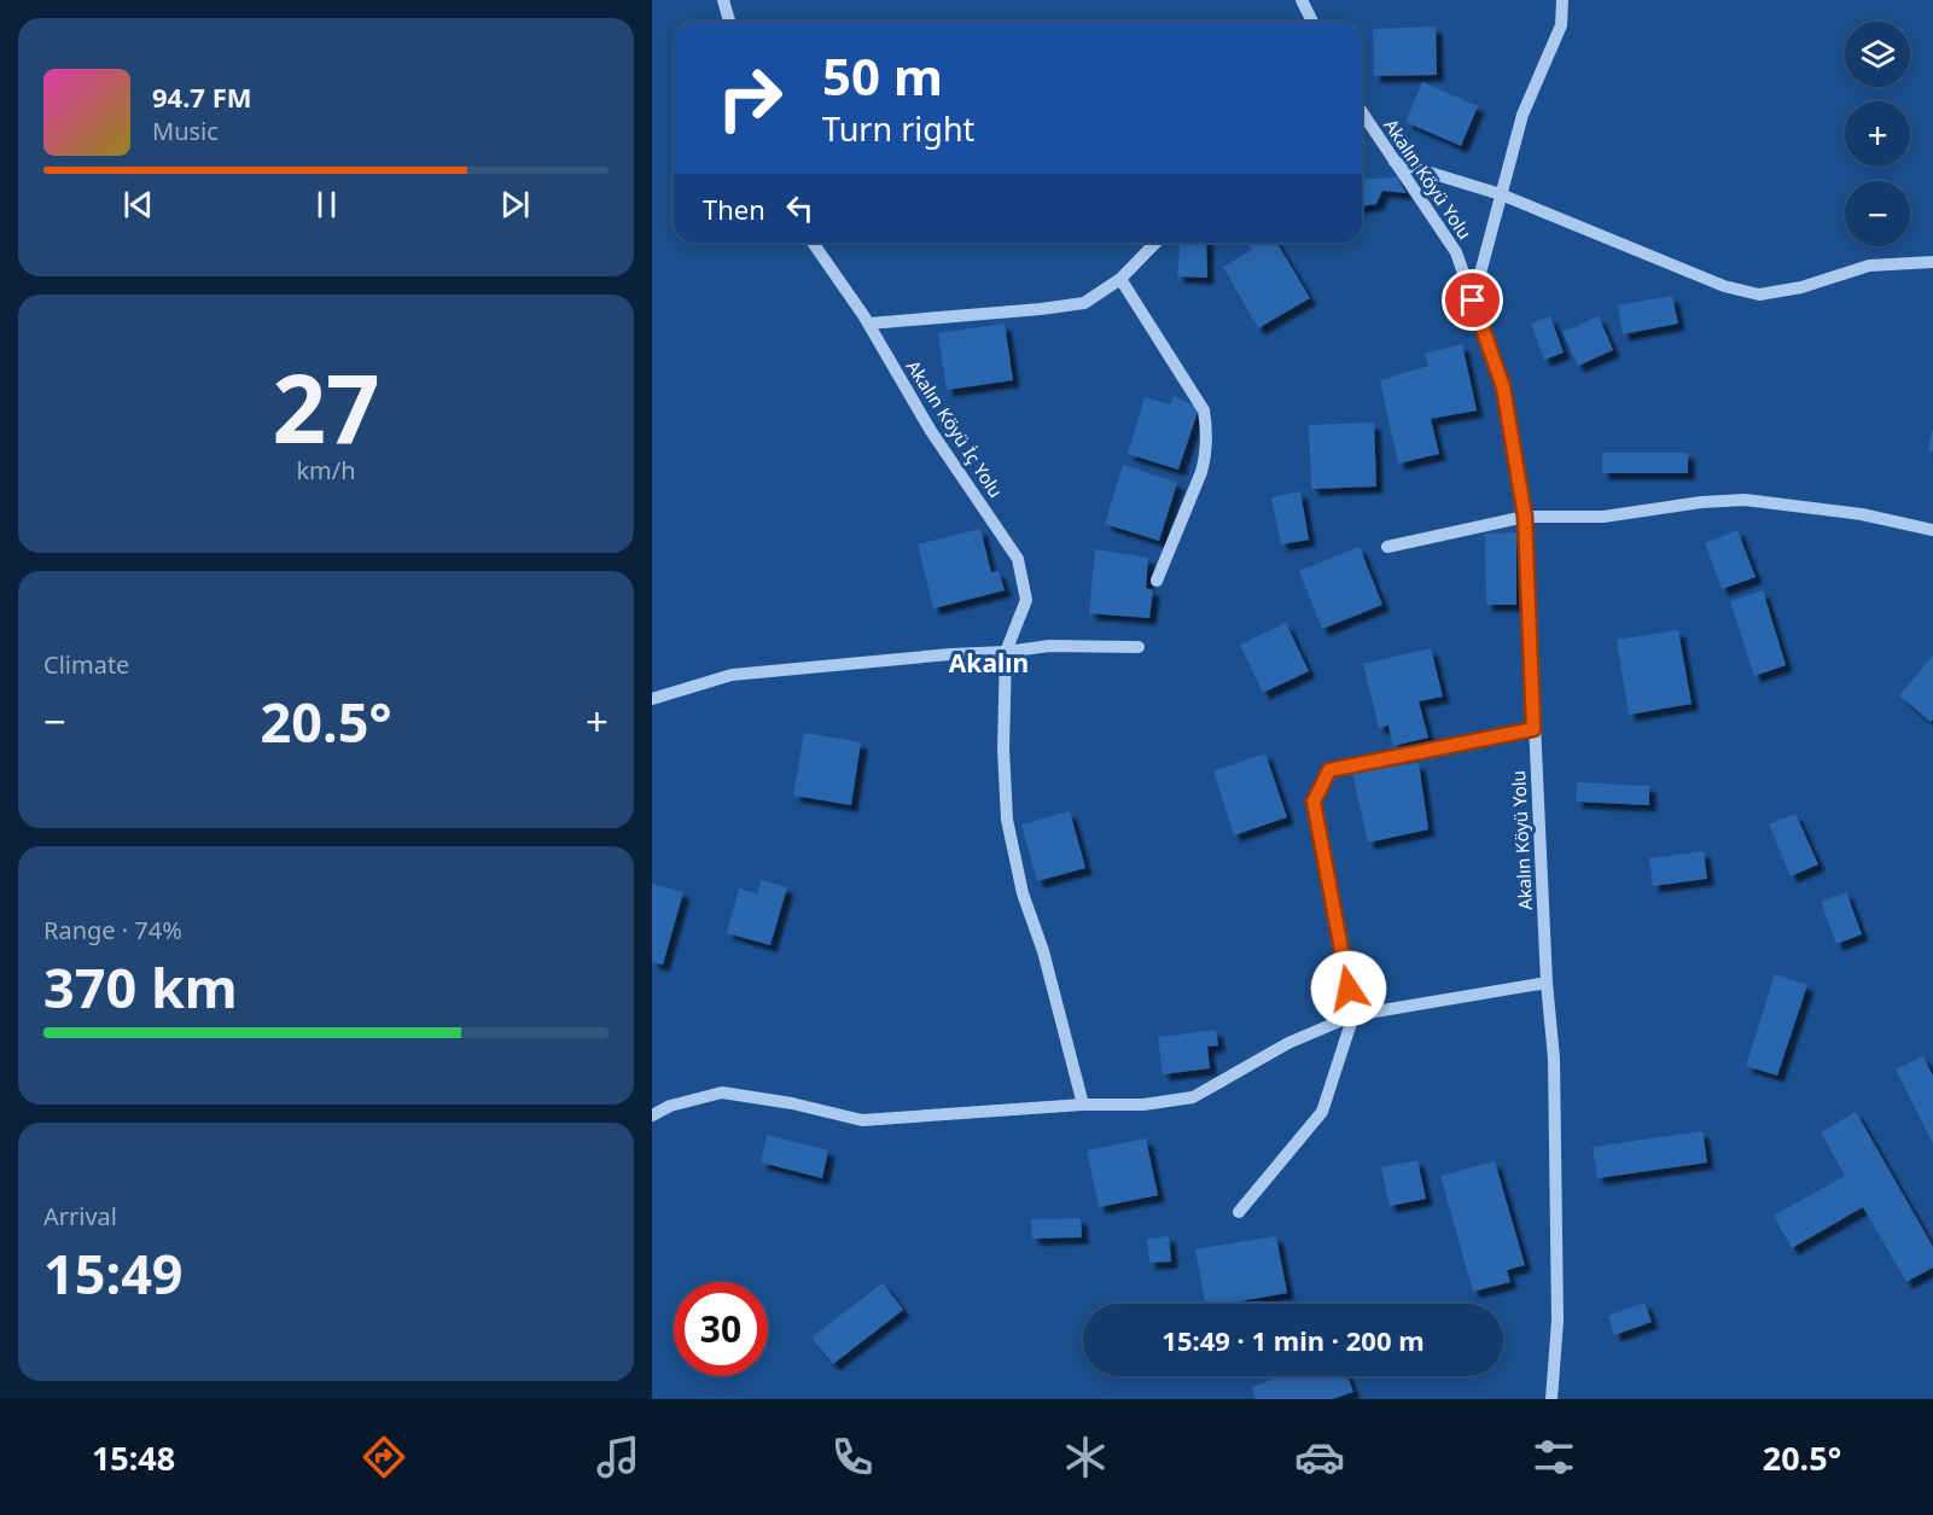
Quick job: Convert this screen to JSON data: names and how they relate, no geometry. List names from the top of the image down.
{
  "streets": {
    "street": ["Akalın Köyü Yolu", "Akalın Köyü İç Yolu"]
  },
  "districts": ["Akalın"],
  "page": {
    "map_buttons": ["+", "−"],
    "turn": ["50 m", "Turn right"],
    "song": ["94.7 FM", "Music"],
    "then": "Then",
    "tile": [
      ["27", "km/h"],
      "Climate",
      ["Range · 74%", "370 km"],
      ["Arrival", "15:49"]
    ],
    "heat": ["−", "20.5°", "+"],
    "limit": "30",
    "trip": "15:49 · 1 min · 200 m",
    "tabs": ["15:48", "20.5°"]
  }
}
